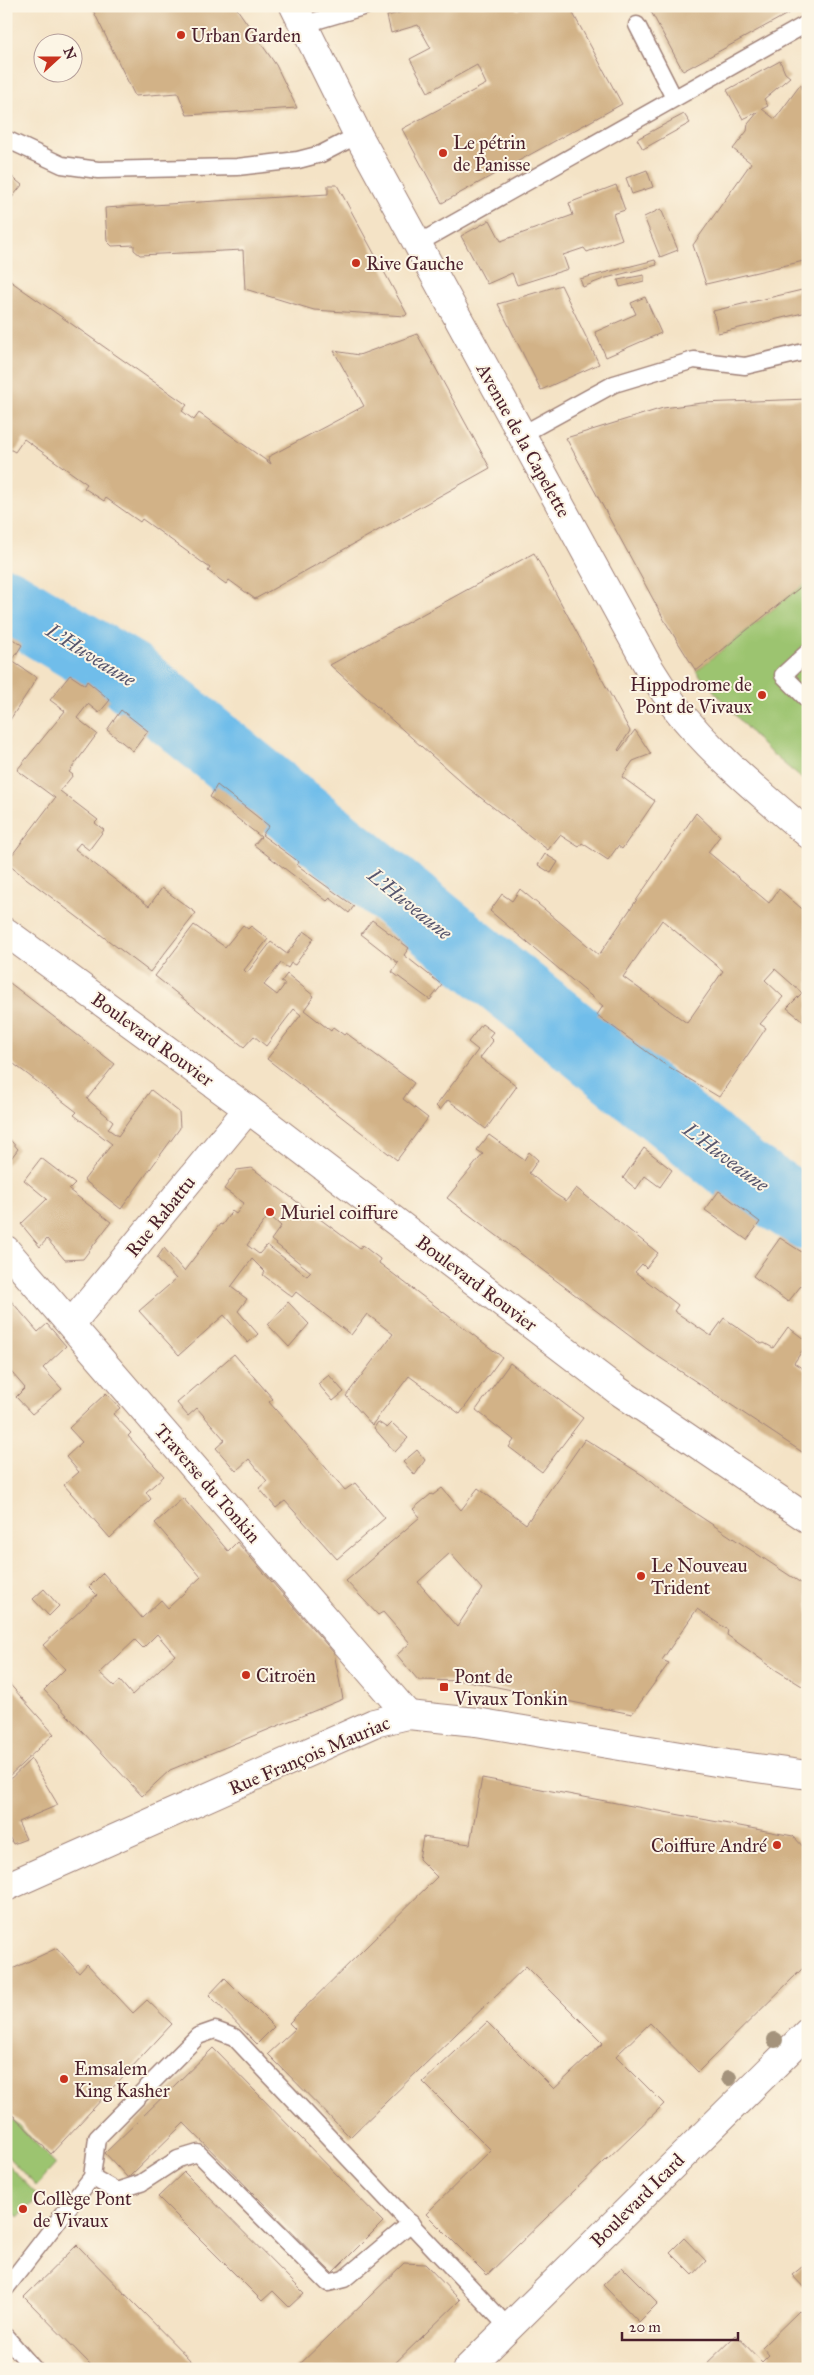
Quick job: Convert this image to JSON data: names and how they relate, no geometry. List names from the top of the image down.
{
  "streets": {
    "street": [
      "Avenue de la Capelette",
      "Boulevard Rouvier",
      "Rue Rabattu",
      "Traverse du Tonkin",
      "Rue François Mauriac",
      "Boulevard Icard"
    ]
  },
  "crossings": [
    ["Boulevard Rouvier", "Rue Rabattu"],
    ["Rue Rabattu", "Traverse du Tonkin"],
    ["Traverse du Tonkin", "Rue François Mauriac"]
  ],
  "water": ["L'Huveaune"],
  "places": {
    "other": [
      "Urban Garden",
      "Le pétrin de Panisse",
      "Rive Gauche",
      "Hippodrome de Pont de Vivaux",
      "Muriel coiffure",
      "Le Nouveau Trident",
      "Citroën",
      "Coiffure André",
      "Emsalem King Kasher",
      "Collège Pont de Vivaux"
    ],
    "transit": ["Pont de Vivaux Tonkin"]
  },
  "scale_bar": "20 m",
  "north": "right"
}
